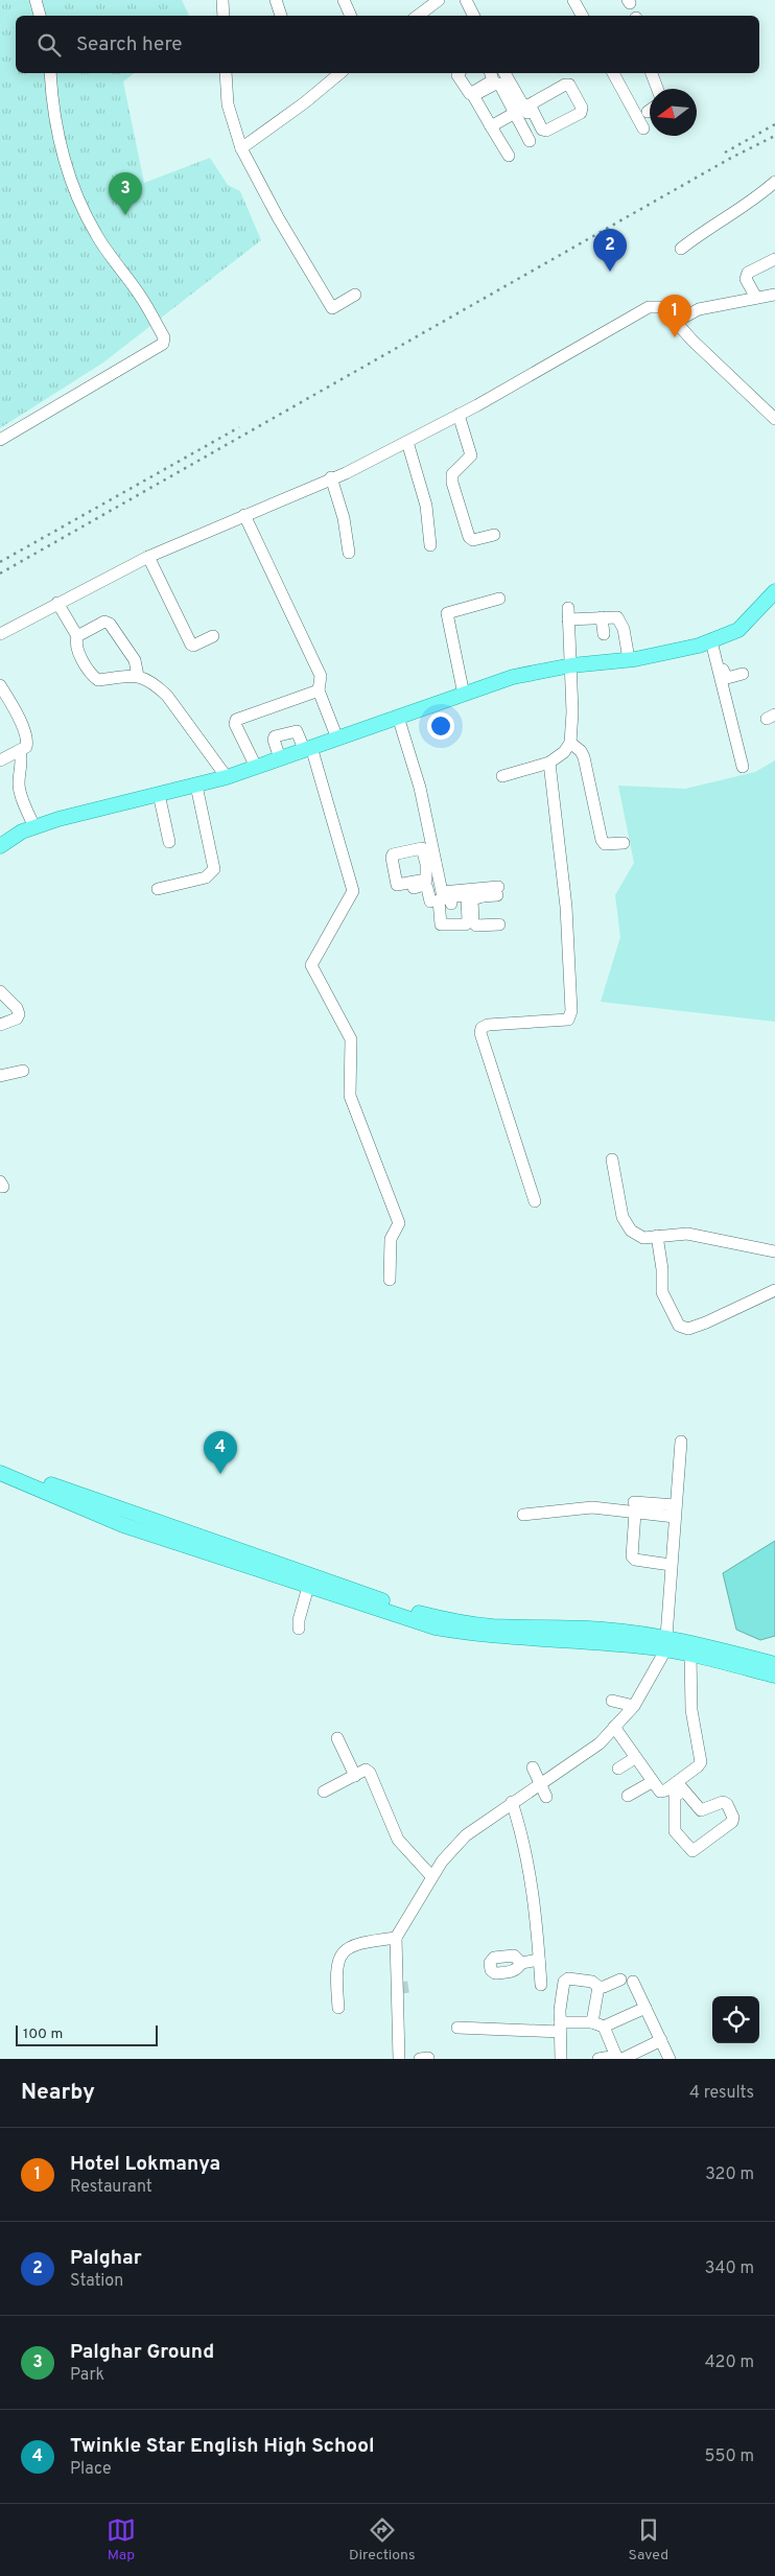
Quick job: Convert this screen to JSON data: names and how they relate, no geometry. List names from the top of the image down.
{
  "scale_bar": "100 m",
  "north": "left",
  "page": {
    "search": "Search here",
    "pins": [
      "3",
      "2",
      "1",
      "4"
    ],
    "scale": "100 m",
    "heading": ["Nearby", "4 results"],
    "list": [
      {
        "mark": "1",
        "name": "Hotel Lokmanya",
        "note": "Restaurant",
        "value": "320 m"
      },
      {
        "mark": "2",
        "name": "Palghar",
        "note": "Station",
        "value": "340 m"
      },
      {
        "mark": "3",
        "name": "Palghar Ground",
        "note": "Park",
        "value": "420 m"
      },
      {
        "mark": "4",
        "name": "Twinkle Star English High School",
        "note": "Place",
        "value": "550 m"
      }
    ],
    "nav": ["Map", "Directions", "Saved"]
  }
}
